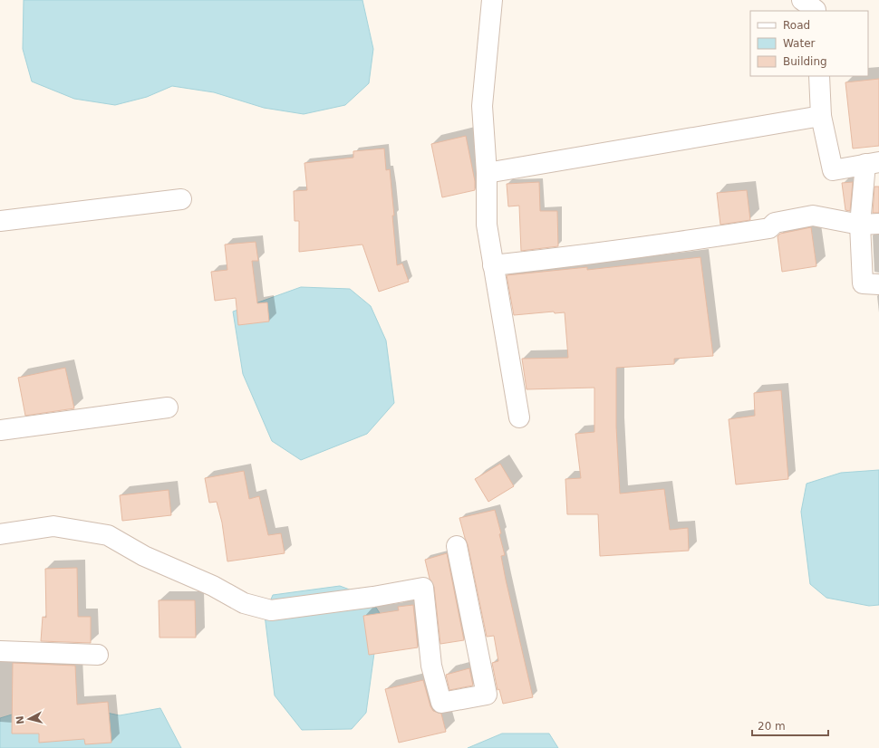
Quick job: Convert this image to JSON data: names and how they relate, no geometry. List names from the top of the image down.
{
  "legend": ["Road", "Water", "Building"],
  "scale_bar": "20 m",
  "north": "left"
}
